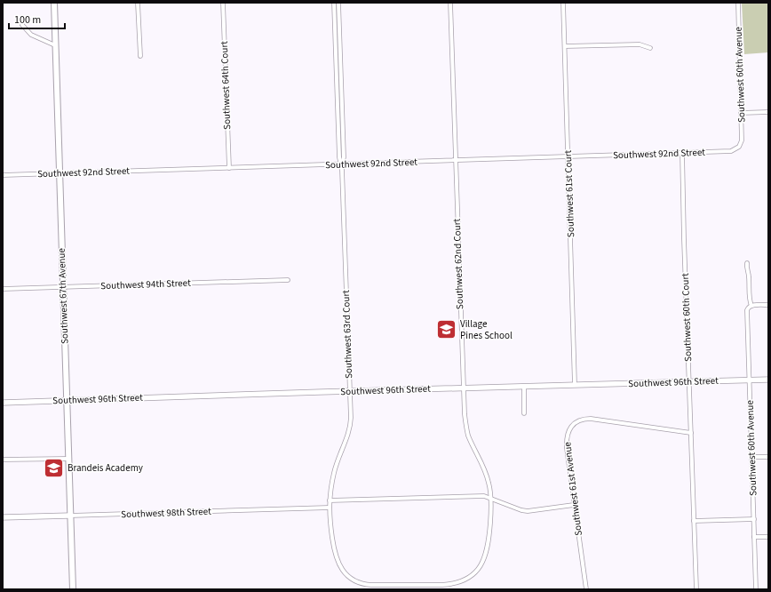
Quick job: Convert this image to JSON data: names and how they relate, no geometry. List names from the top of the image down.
{
  "streets": {
    "main road": ["Southwest 67th Avenue"],
    "street": [
      "Southwest 60th Avenue",
      "Southwest 64th Court",
      "Southwest 92nd Street",
      "Southwest 61st Court",
      "Southwest 62nd Court",
      "Southwest 94th Street",
      "Southwest 60th Court",
      "Southwest 63rd Court",
      "Southwest 96th Street",
      "Southwest 61st Avenue",
      "Southwest 98th Street"
    ]
  },
  "crossings": [
    ["Southwest 60th Avenue", "Southwest 92nd Street"],
    ["Southwest 60th Avenue", "Southwest 96th Street"],
    ["Southwest 64th Court", "Southwest 92nd Street"],
    ["Southwest 92nd Street", "Southwest 61st Court"],
    ["Southwest 92nd Street", "Southwest 62nd Court"],
    ["Southwest 92nd Street", "Southwest 67th Avenue"],
    ["Southwest 92nd Street", "Southwest 60th Court"],
    ["Southwest 92nd Street", "Southwest 63rd Court"],
    ["Southwest 61st Court", "Southwest 96th Street"],
    ["Southwest 62nd Court", "Southwest 63rd Court"],
    ["Southwest 62nd Court", "Southwest 96th Street"],
    ["Southwest 94th Street", "Southwest 67th Avenue"],
    ["Southwest 67th Avenue", "Southwest 96th Street"],
    ["Southwest 67th Avenue", "Southwest 98th Street"],
    ["Southwest 60th Court", "Southwest 96th Street"],
    ["Southwest 60th Court", "Southwest 61st Avenue"],
    ["Southwest 63rd Court", "Southwest 96th Street"],
    ["Southwest 63rd Court", "Southwest 98th Street"]
  ],
  "places": {
    "school or university": ["Village Pines School", "Brandeis Academy"]
  },
  "scale_bar": "100 m"
}
